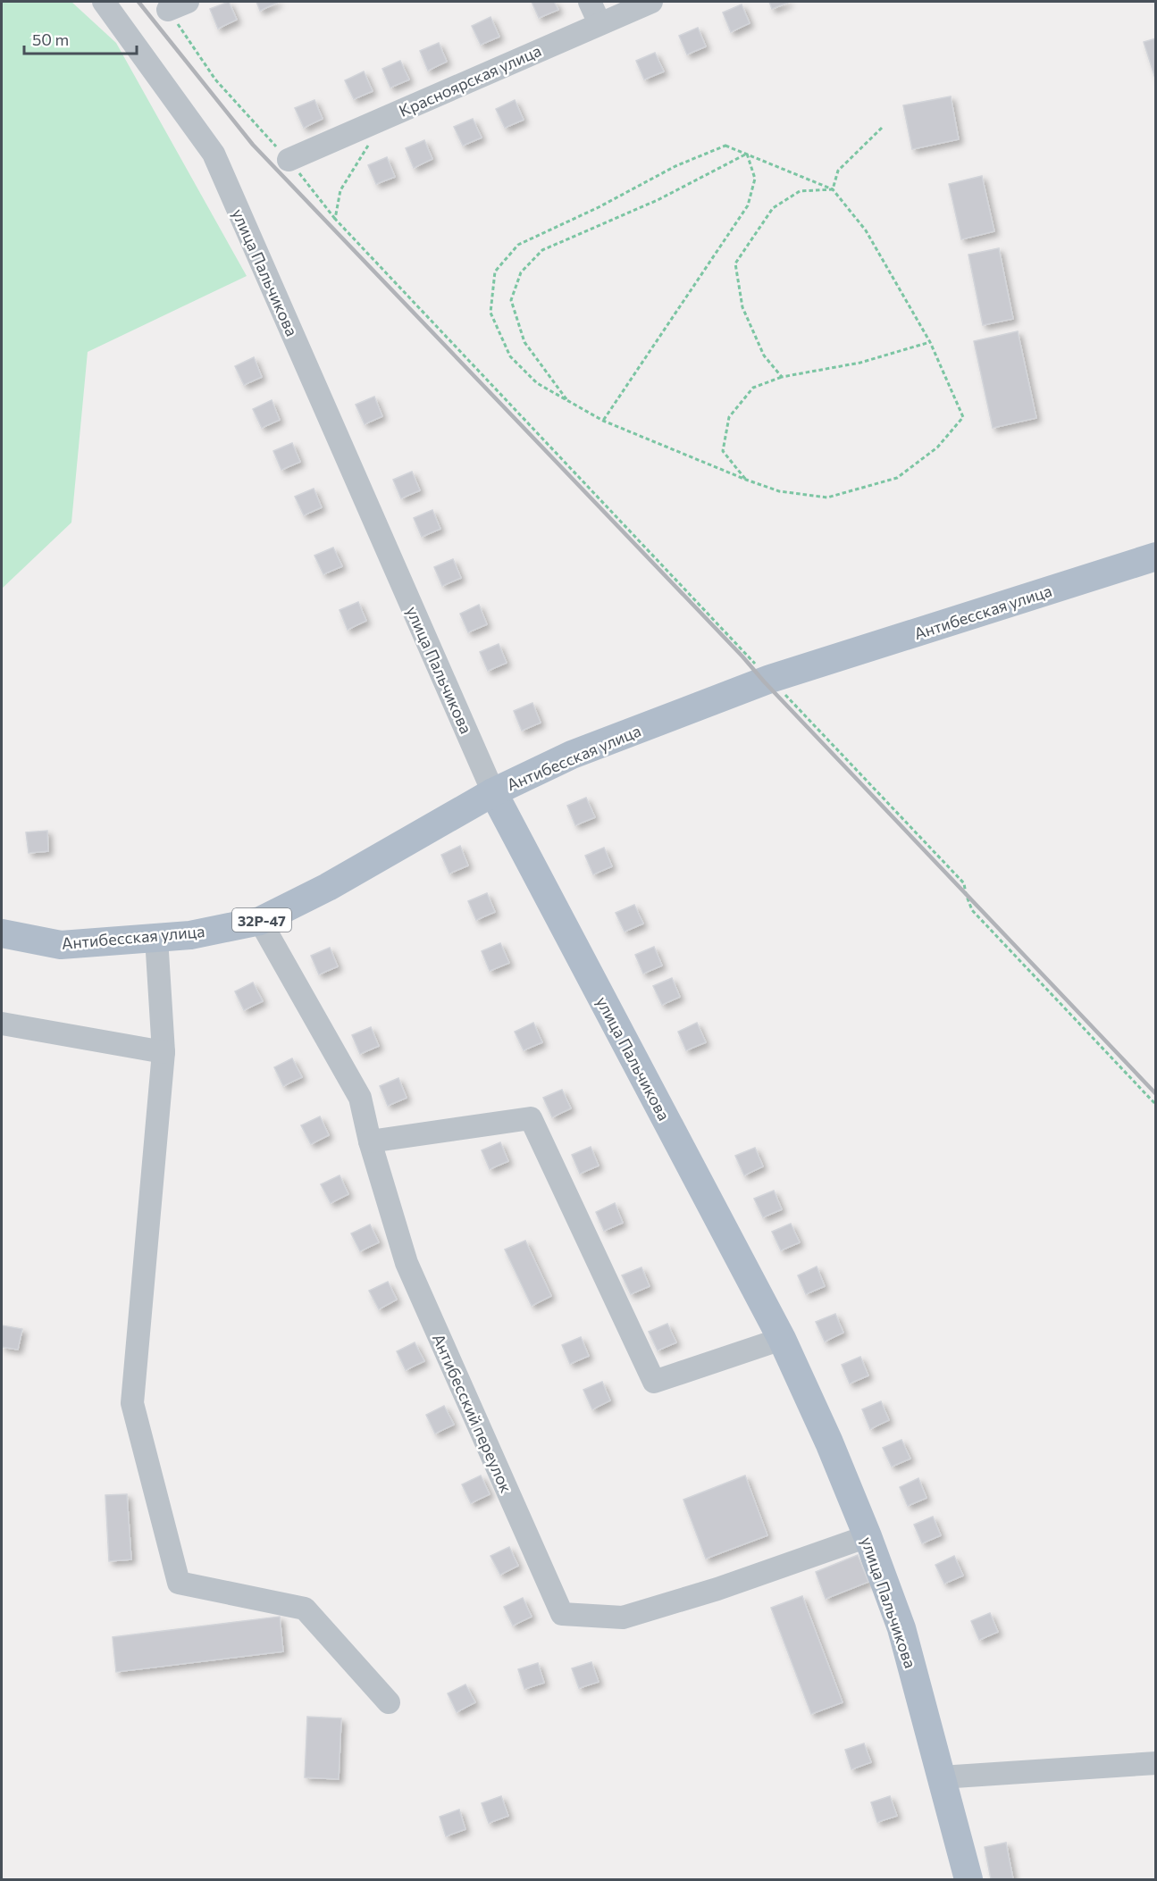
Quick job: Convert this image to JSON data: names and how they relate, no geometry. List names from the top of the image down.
{
  "streets": {
    "main road": ["улица Пальчикова", "Антибесская улица", "32Р-47"],
    "street": ["Красноярская улица", "Антибесский переулок"]
  },
  "crossings": [
    ["улица Пальчикова", "Антибесская улица"],
    ["улица Пальчикова", "Антибесский переулок"],
    ["Антибесская улица", "Антибесский переулок"]
  ],
  "scale_bar": "50 m"
}
